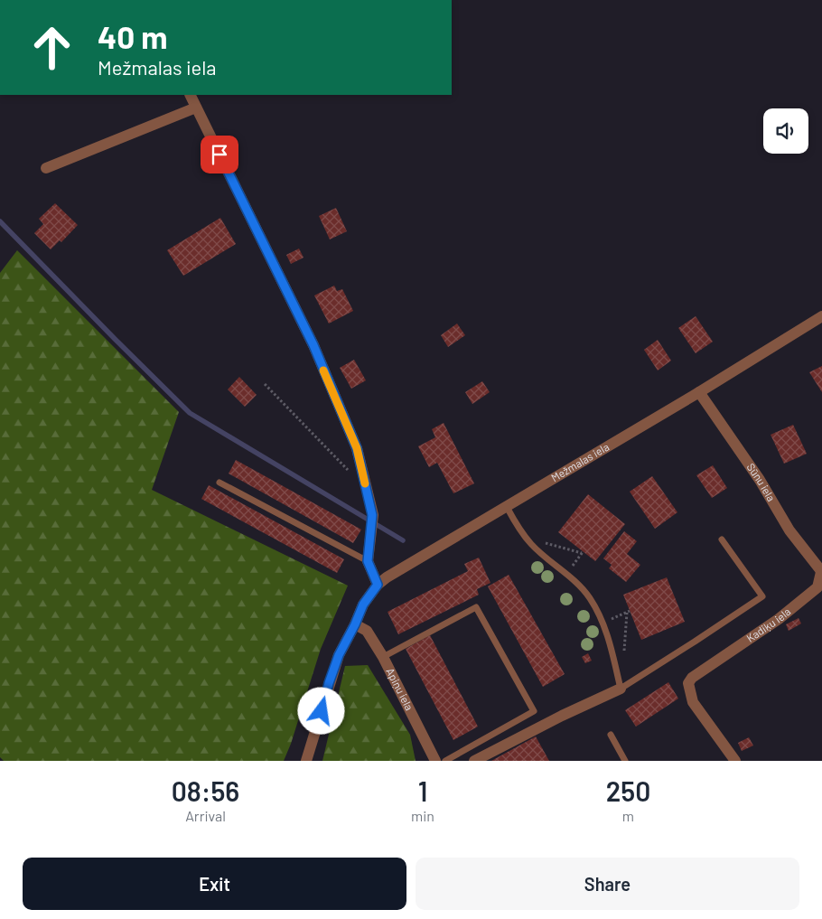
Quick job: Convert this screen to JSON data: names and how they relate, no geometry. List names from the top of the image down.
{
  "streets": {
    "street": [
      "Mežmalas iela",
      "Sūnu iela",
      "Kadiķu iela",
      "Apiņu iela"
    ]
  },
  "crossings": [
    ["Mežmalas iela", "Sūnu iela"],
    ["Mežmalas iela", "Apiņu iela"],
    ["Sūnu iela", "Kadiķu iela"]
  ],
  "page": {
    "turn": ["40 m", "Mežmalas iela"],
    "eta": [
      "08:56",
      "Arrival",
      "1",
      "min",
      "250",
      "m"
    ],
    "buttons": ["Exit", "Share"]
  }
}
